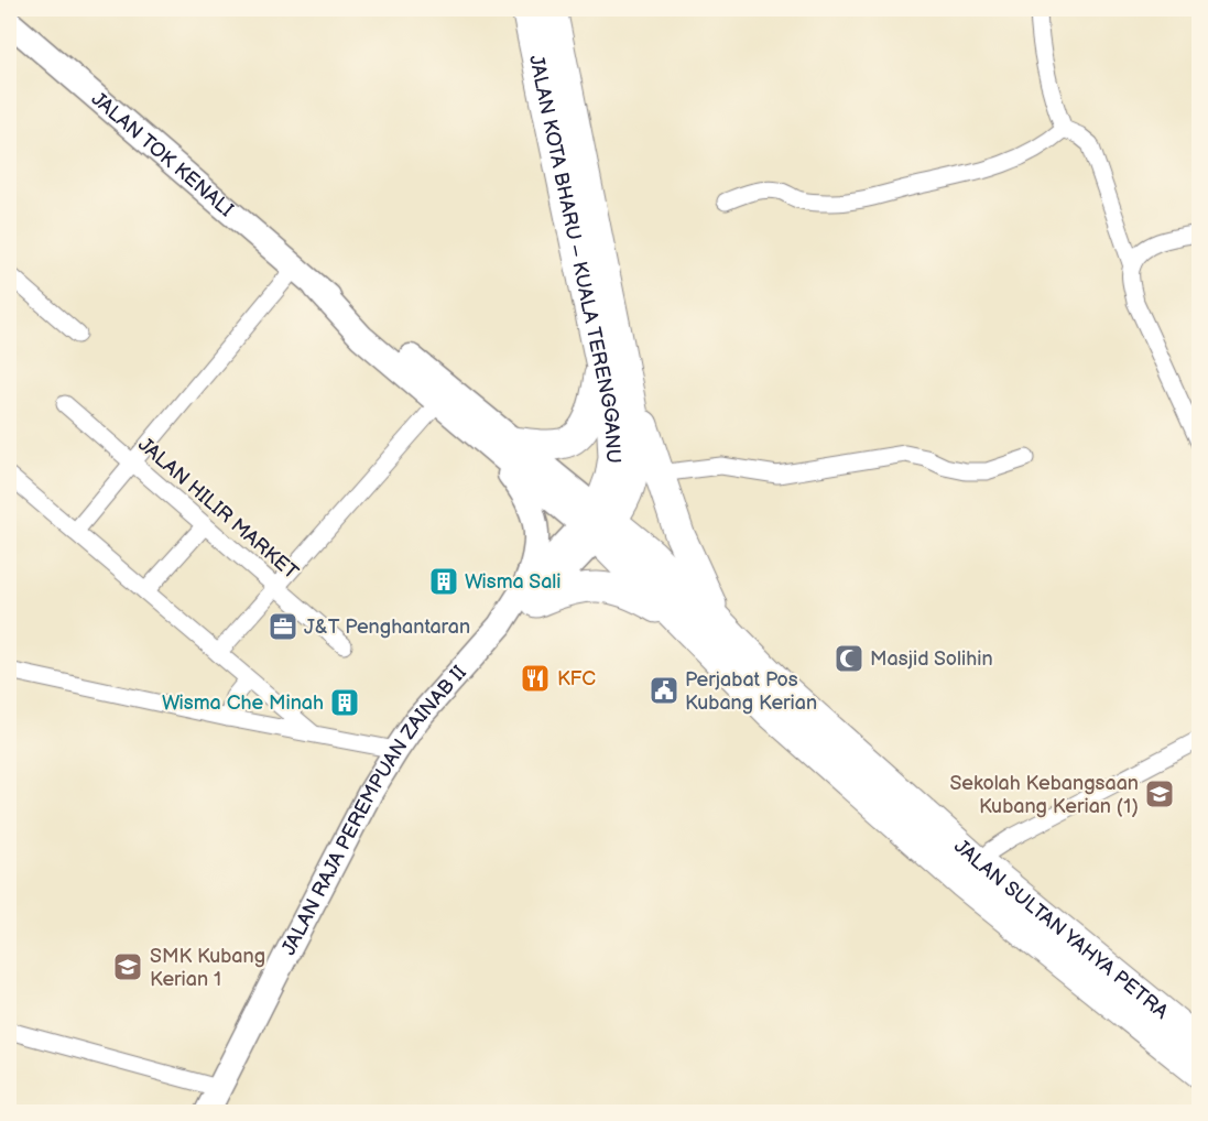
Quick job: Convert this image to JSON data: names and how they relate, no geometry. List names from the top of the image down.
{
  "streets": {
    "highway": ["JALAN KOTA BHARU – KUALA TERENGGANU", "JALAN SULTAN YAHYA PETRA"],
    "main road": ["JALAN TOK KENALI", "JALAN RAJA PEREMPUAN ZAINAB II"],
    "street": ["JALAN HILIR MARKET"]
  },
  "crossings": [
    ["JALAN TOK KENALI", "JALAN KOTA BHARU – KUALA TERENGGANU"],
    ["JALAN TOK KENALI", "JALAN RAJA PEREMPUAN ZAINAB II"],
    ["JALAN TOK KENALI", "JALAN SULTAN YAHYA PETRA"],
    ["JALAN KOTA BHARU – KUALA TERENGGANU", "JALAN RAJA PEREMPUAN ZAINAB II"],
    ["JALAN KOTA BHARU – KUALA TERENGGANU", "JALAN SULTAN YAHYA PETRA"],
    ["JALAN RAJA PEREMPUAN ZAINAB II", "JALAN SULTAN YAHYA PETRA"]
  ],
  "places": {
    "building": ["Wisma Sali", "Wisma Che Minah"],
    "office": ["J&T Penghantaran"],
    "mosque": ["Masjid Solihin"],
    "restaurant": ["KFC"],
    "public building": ["Perjabat Pos Kubang Kerian"],
    "school or university": ["Sekolah Kebangsaan Kubang Kerian (1)", "SMK Kubang Kerian 1"]
  }
}
